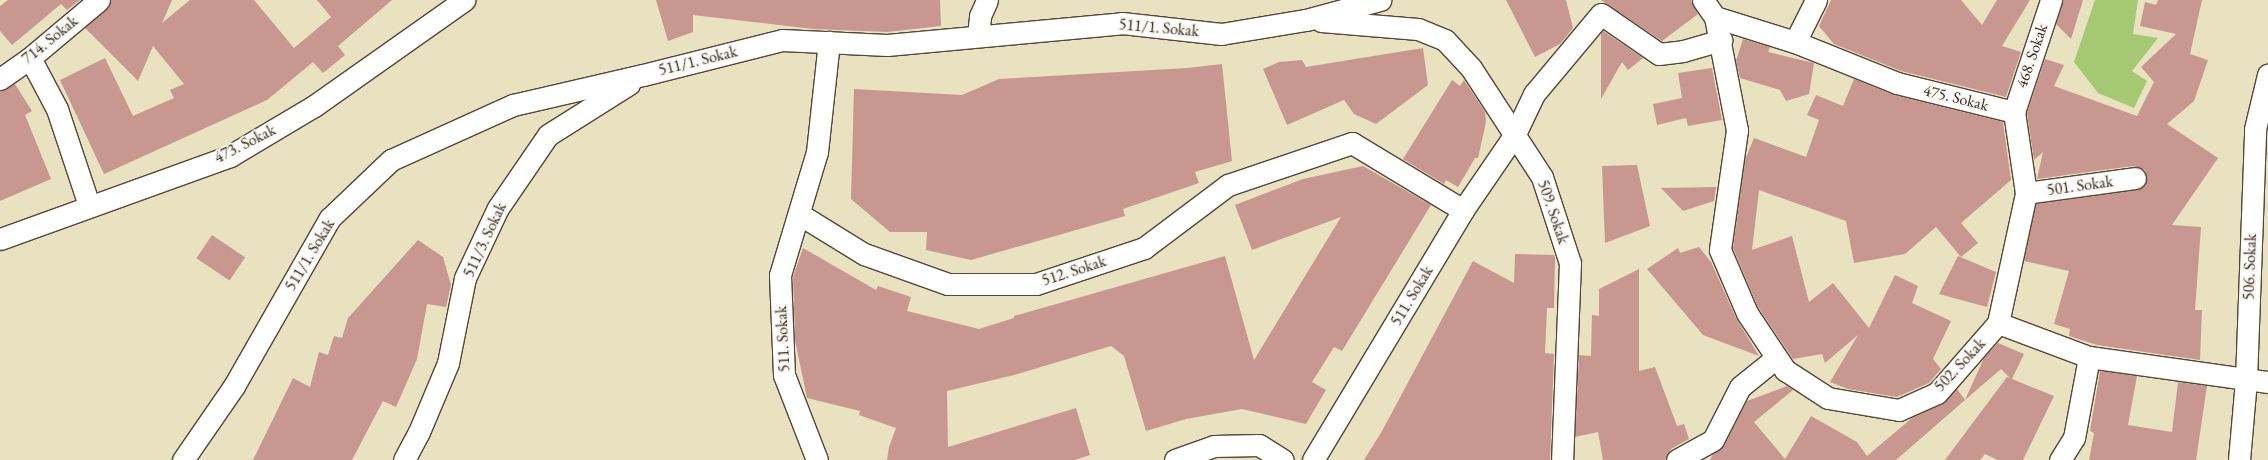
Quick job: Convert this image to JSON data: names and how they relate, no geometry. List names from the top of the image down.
{
  "streets": {
    "street": [
      "511/1. Sokak",
      "714. Sokak",
      "468. Sokak",
      "475. Sokak",
      "473. Sokak",
      "501. Sokak",
      "509. Sokak",
      "511/3. Sokak",
      "506. Sokak",
      "512. Sokak",
      "511. Sokak",
      "502. Sokak"
    ]
  },
  "crossings": [
    ["511/1. Sokak", "509. Sokak"],
    ["511/1. Sokak", "511/3. Sokak"],
    ["468. Sokak", "475. Sokak"],
    ["475. Sokak", "502. Sokak"],
    ["509. Sokak", "511. Sokak"],
    ["506. Sokak", "502. Sokak"],
    ["512. Sokak", "511. Sokak"]
  ]
}
